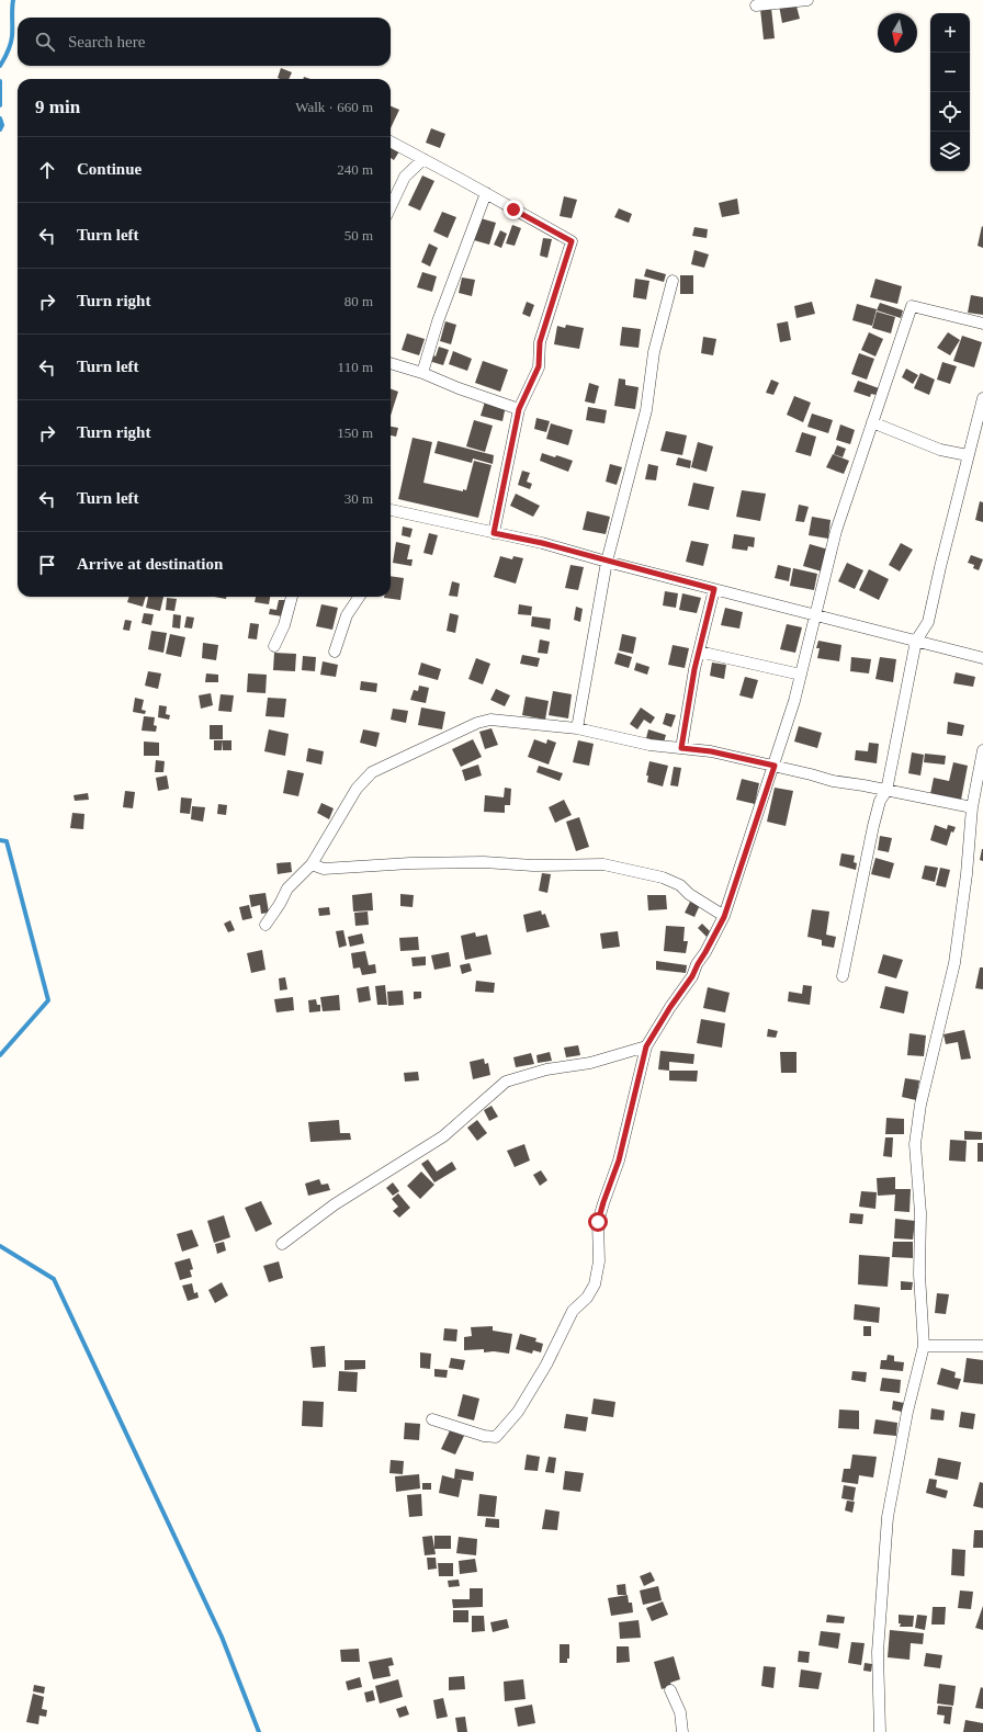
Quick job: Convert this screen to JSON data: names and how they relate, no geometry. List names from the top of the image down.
{
  "north": "bottom",
  "page": {
    "map_buttons": ["+", "−"],
    "search": "Search here",
    "heading": ["9 min", "Walk · 660 m"],
    "list": [
      ["Continue", "240 m"],
      ["Turn left", "50 m"],
      ["Turn right", "80 m"],
      ["Turn left", "110 m"],
      ["Turn right", "150 m"],
      ["Turn left", "30 m"],
      "Arrive at destination"
    ]
  }
}
